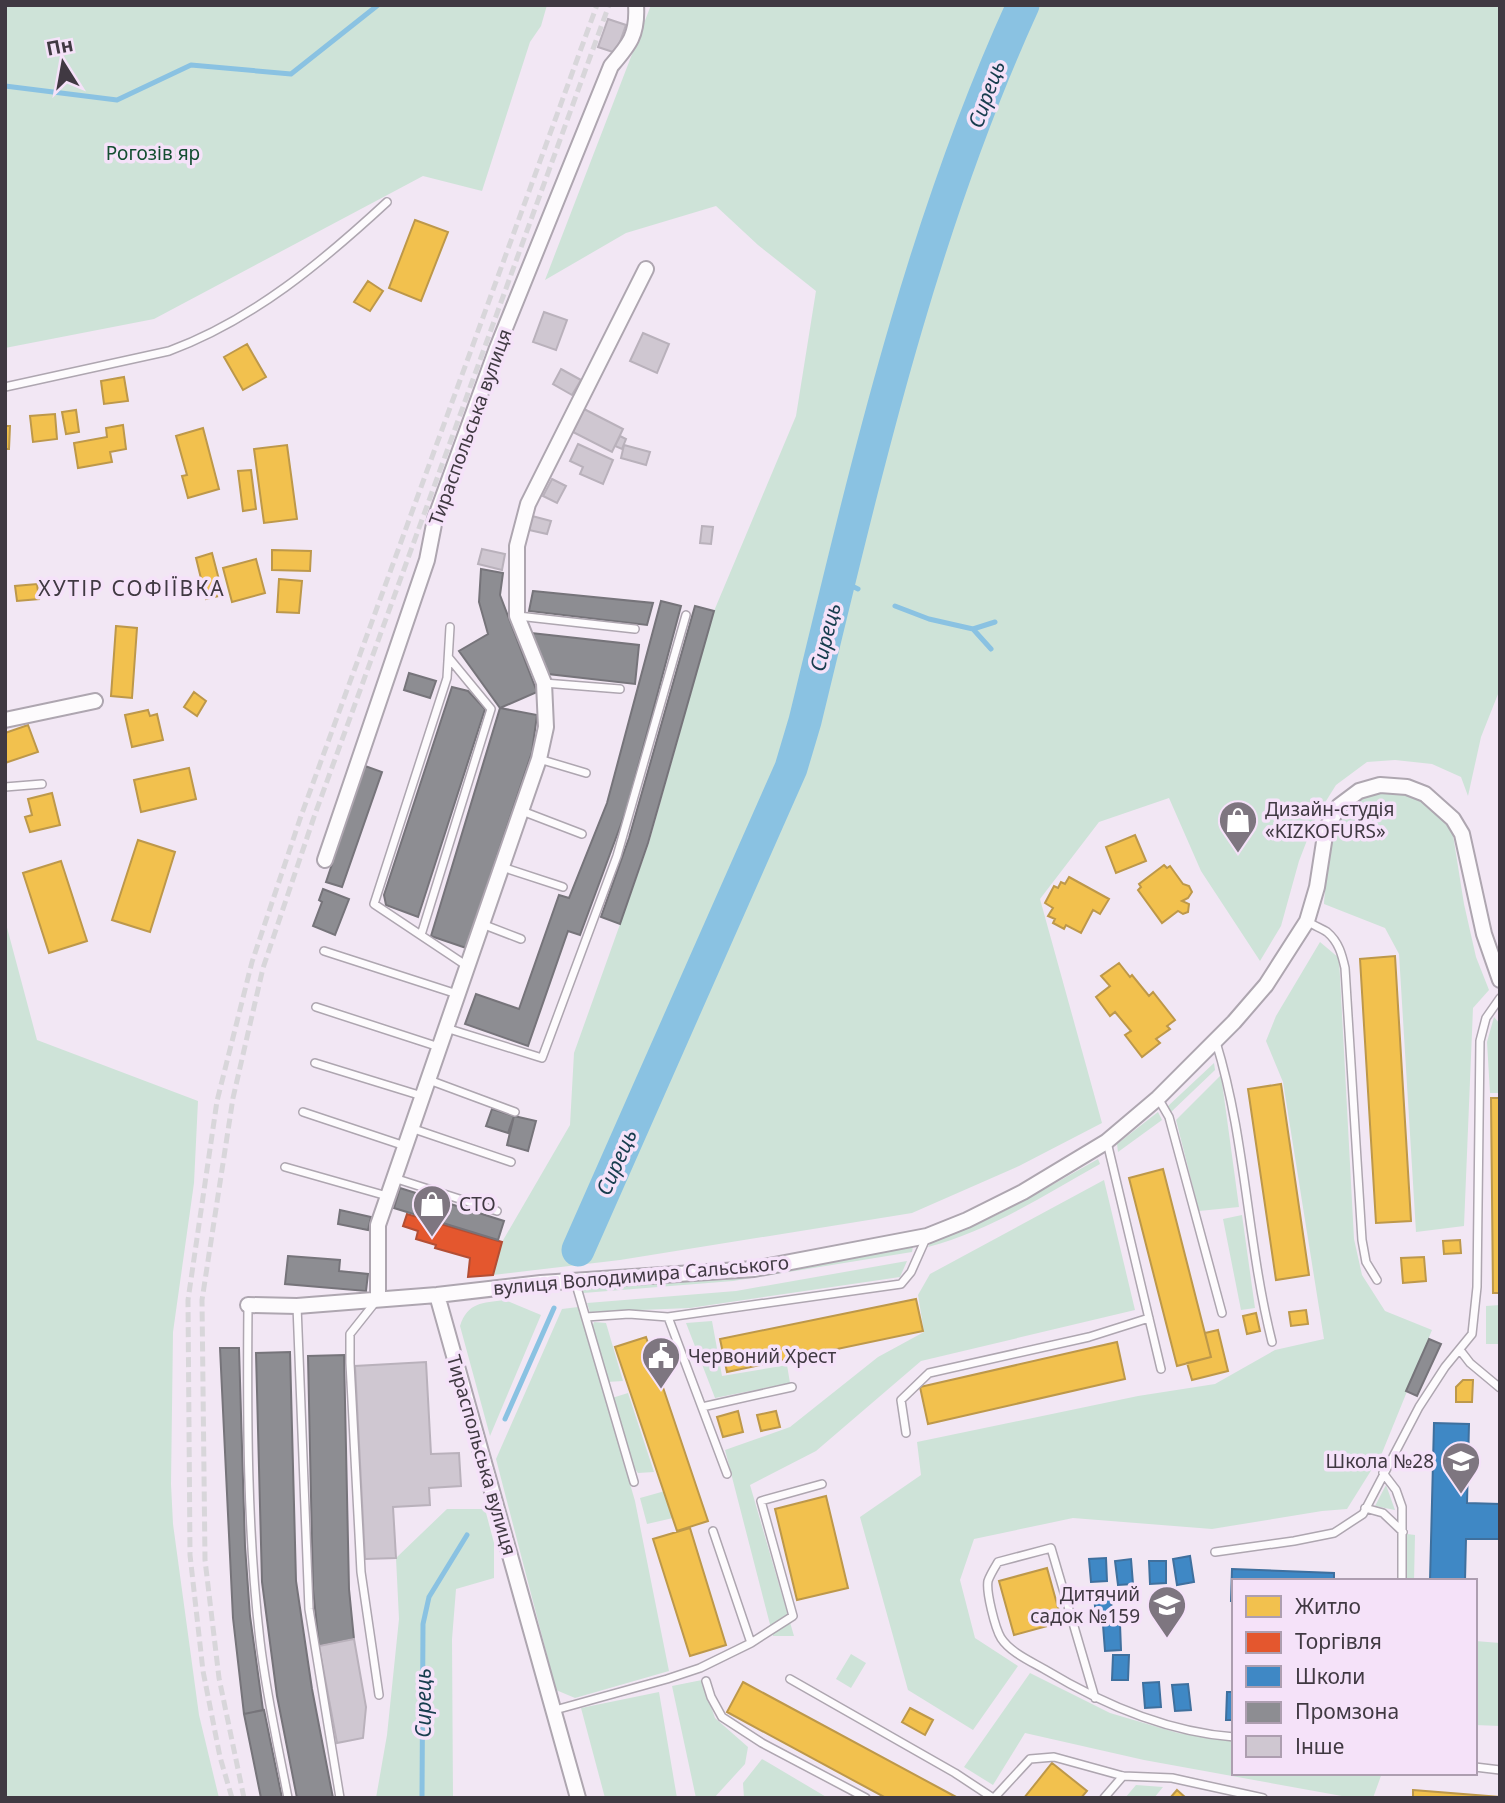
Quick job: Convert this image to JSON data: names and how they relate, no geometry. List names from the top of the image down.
{
  "streets": {
    "street": ["Тираспольська вулиця", "вулиця Володимира Сальського"]
  },
  "crossings": [
    ["Тираспольська вулиця", "вулиця Володимира Сальського"]
  ],
  "districts": ["ХУТІР СОФІЇВКА"],
  "water": ["Сирець"],
  "parks": ["Рогозів яр"],
  "places": {
    "shop": ["Дизайн-студія «KIZKOFURS»", "СТО"],
    "public building": ["Червоний Хрест"],
    "school or university": ["Школа №28", "Дитячий садок №159"]
  },
  "legend": [
    "Житло",
    "Торгівля",
    "Школи",
    "Промзона",
    "Інше"
  ],
  "north": "top"
}
